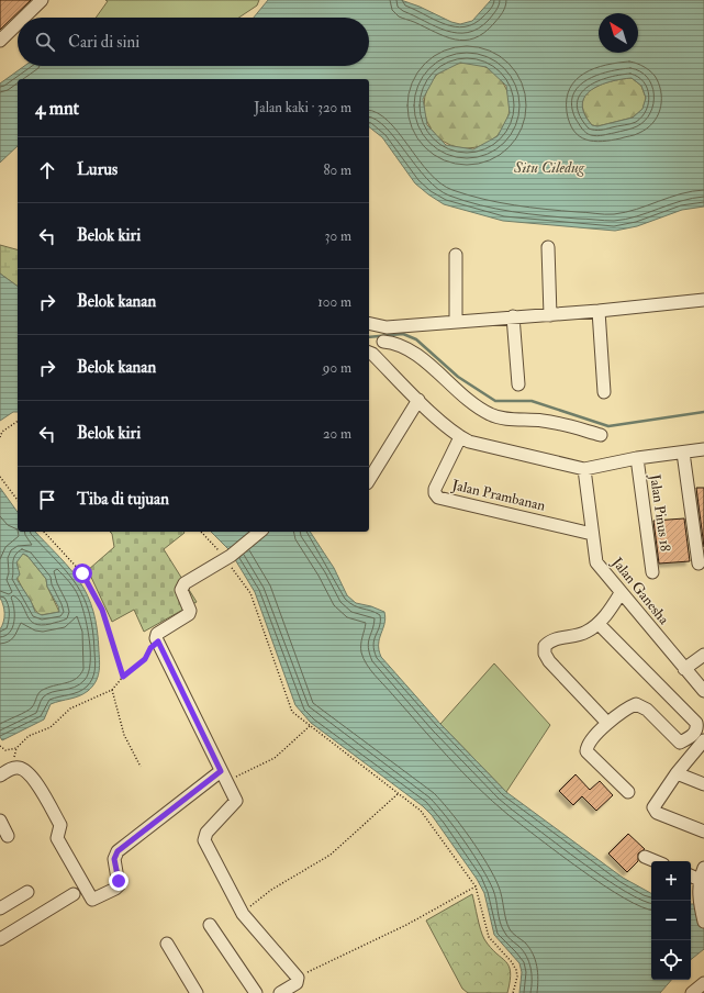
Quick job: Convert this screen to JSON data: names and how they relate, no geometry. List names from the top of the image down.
{
  "streets": {
    "street": ["Jalan Prambanan", "Jalan Pinus 18", "Jalan Ganesha"]
  },
  "crossings": [
    ["Jalan Prambanan", "Jalan Ganesha"]
  ],
  "water": ["Situ Ciledug"],
  "north": "top left",
  "page": {
    "search": "Cari di sini",
    "heading": ["4 mnt", "Jalan kaki · 320 m"],
    "list": [
      ["Lurus", "80 m"],
      ["Belok kiri", "30 m"],
      ["Belok kanan", "100 m"],
      ["Belok kanan", "90 m"],
      ["Belok kiri", "20 m"],
      "Tiba di tujuan"
    ],
    "map_buttons": ["+", "−"]
  }
}
